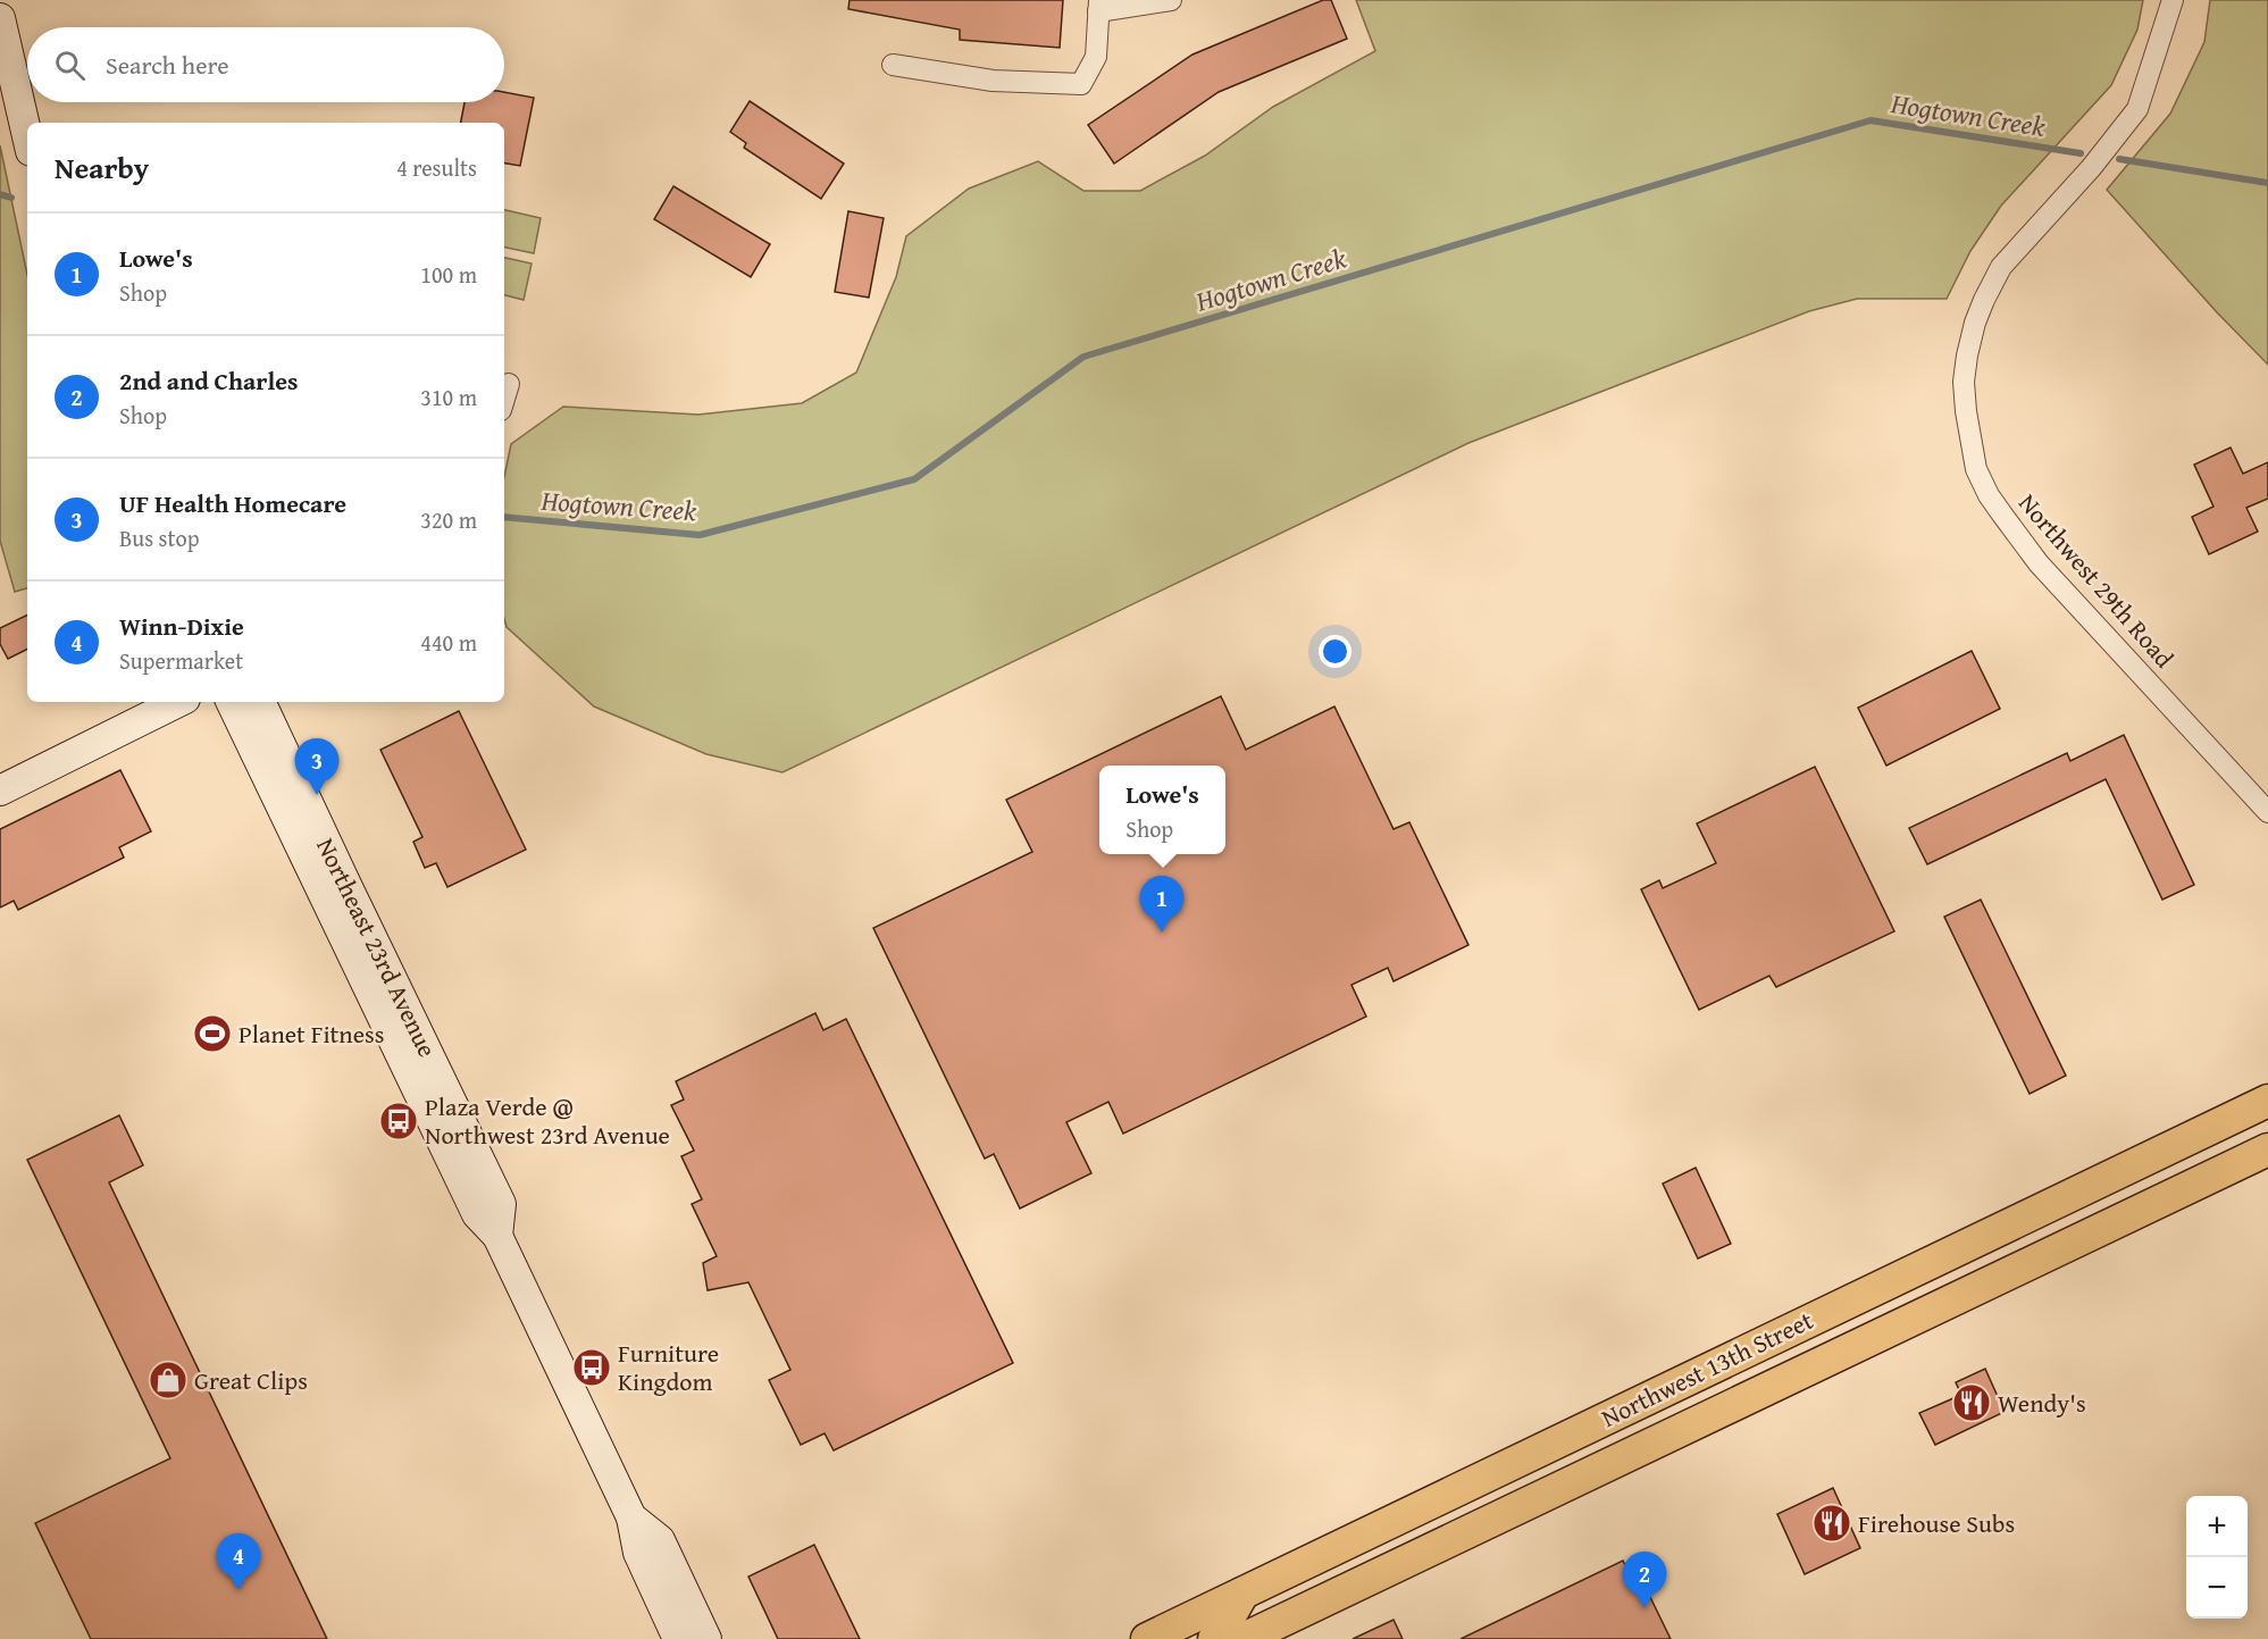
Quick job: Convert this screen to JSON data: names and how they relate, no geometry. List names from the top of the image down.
{
  "streets": {
    "main road": ["Northwest 13th Street"],
    "street": ["Northwest 29th Road", "Northeast 23rd Avenue"]
  },
  "water": ["Hogtown Creek"],
  "places": {
    "sports": ["Planet Fitness"],
    "bus stop": ["Plaza Verde @ Northwest 23rd Avenue", "Furniture Kingdom"],
    "shop": ["Great Clips"],
    "restaurant": ["Wendy's", "Firehouse Subs"]
  },
  "page": {
    "search": "Search here",
    "heading": ["Nearby", "4 results"],
    "list": [
      {
        "mark": "1",
        "name": "Lowe's",
        "note": "Shop",
        "value": "100 m"
      },
      {
        "mark": "2",
        "name": "2nd and Charles",
        "note": "Shop",
        "value": "310 m"
      },
      {
        "mark": "3",
        "name": "UF Health Homecare",
        "note": "Bus stop",
        "value": "320 m"
      },
      {
        "mark": "4",
        "name": "Winn-Dixie",
        "note": "Supermarket",
        "value": "440 m"
      }
    ],
    "pins": [
      "3",
      "1",
      "4",
      "2"
    ],
    "popup": ["Lowe's", "Shop"],
    "map_buttons": ["+", "−"]
  }
}
